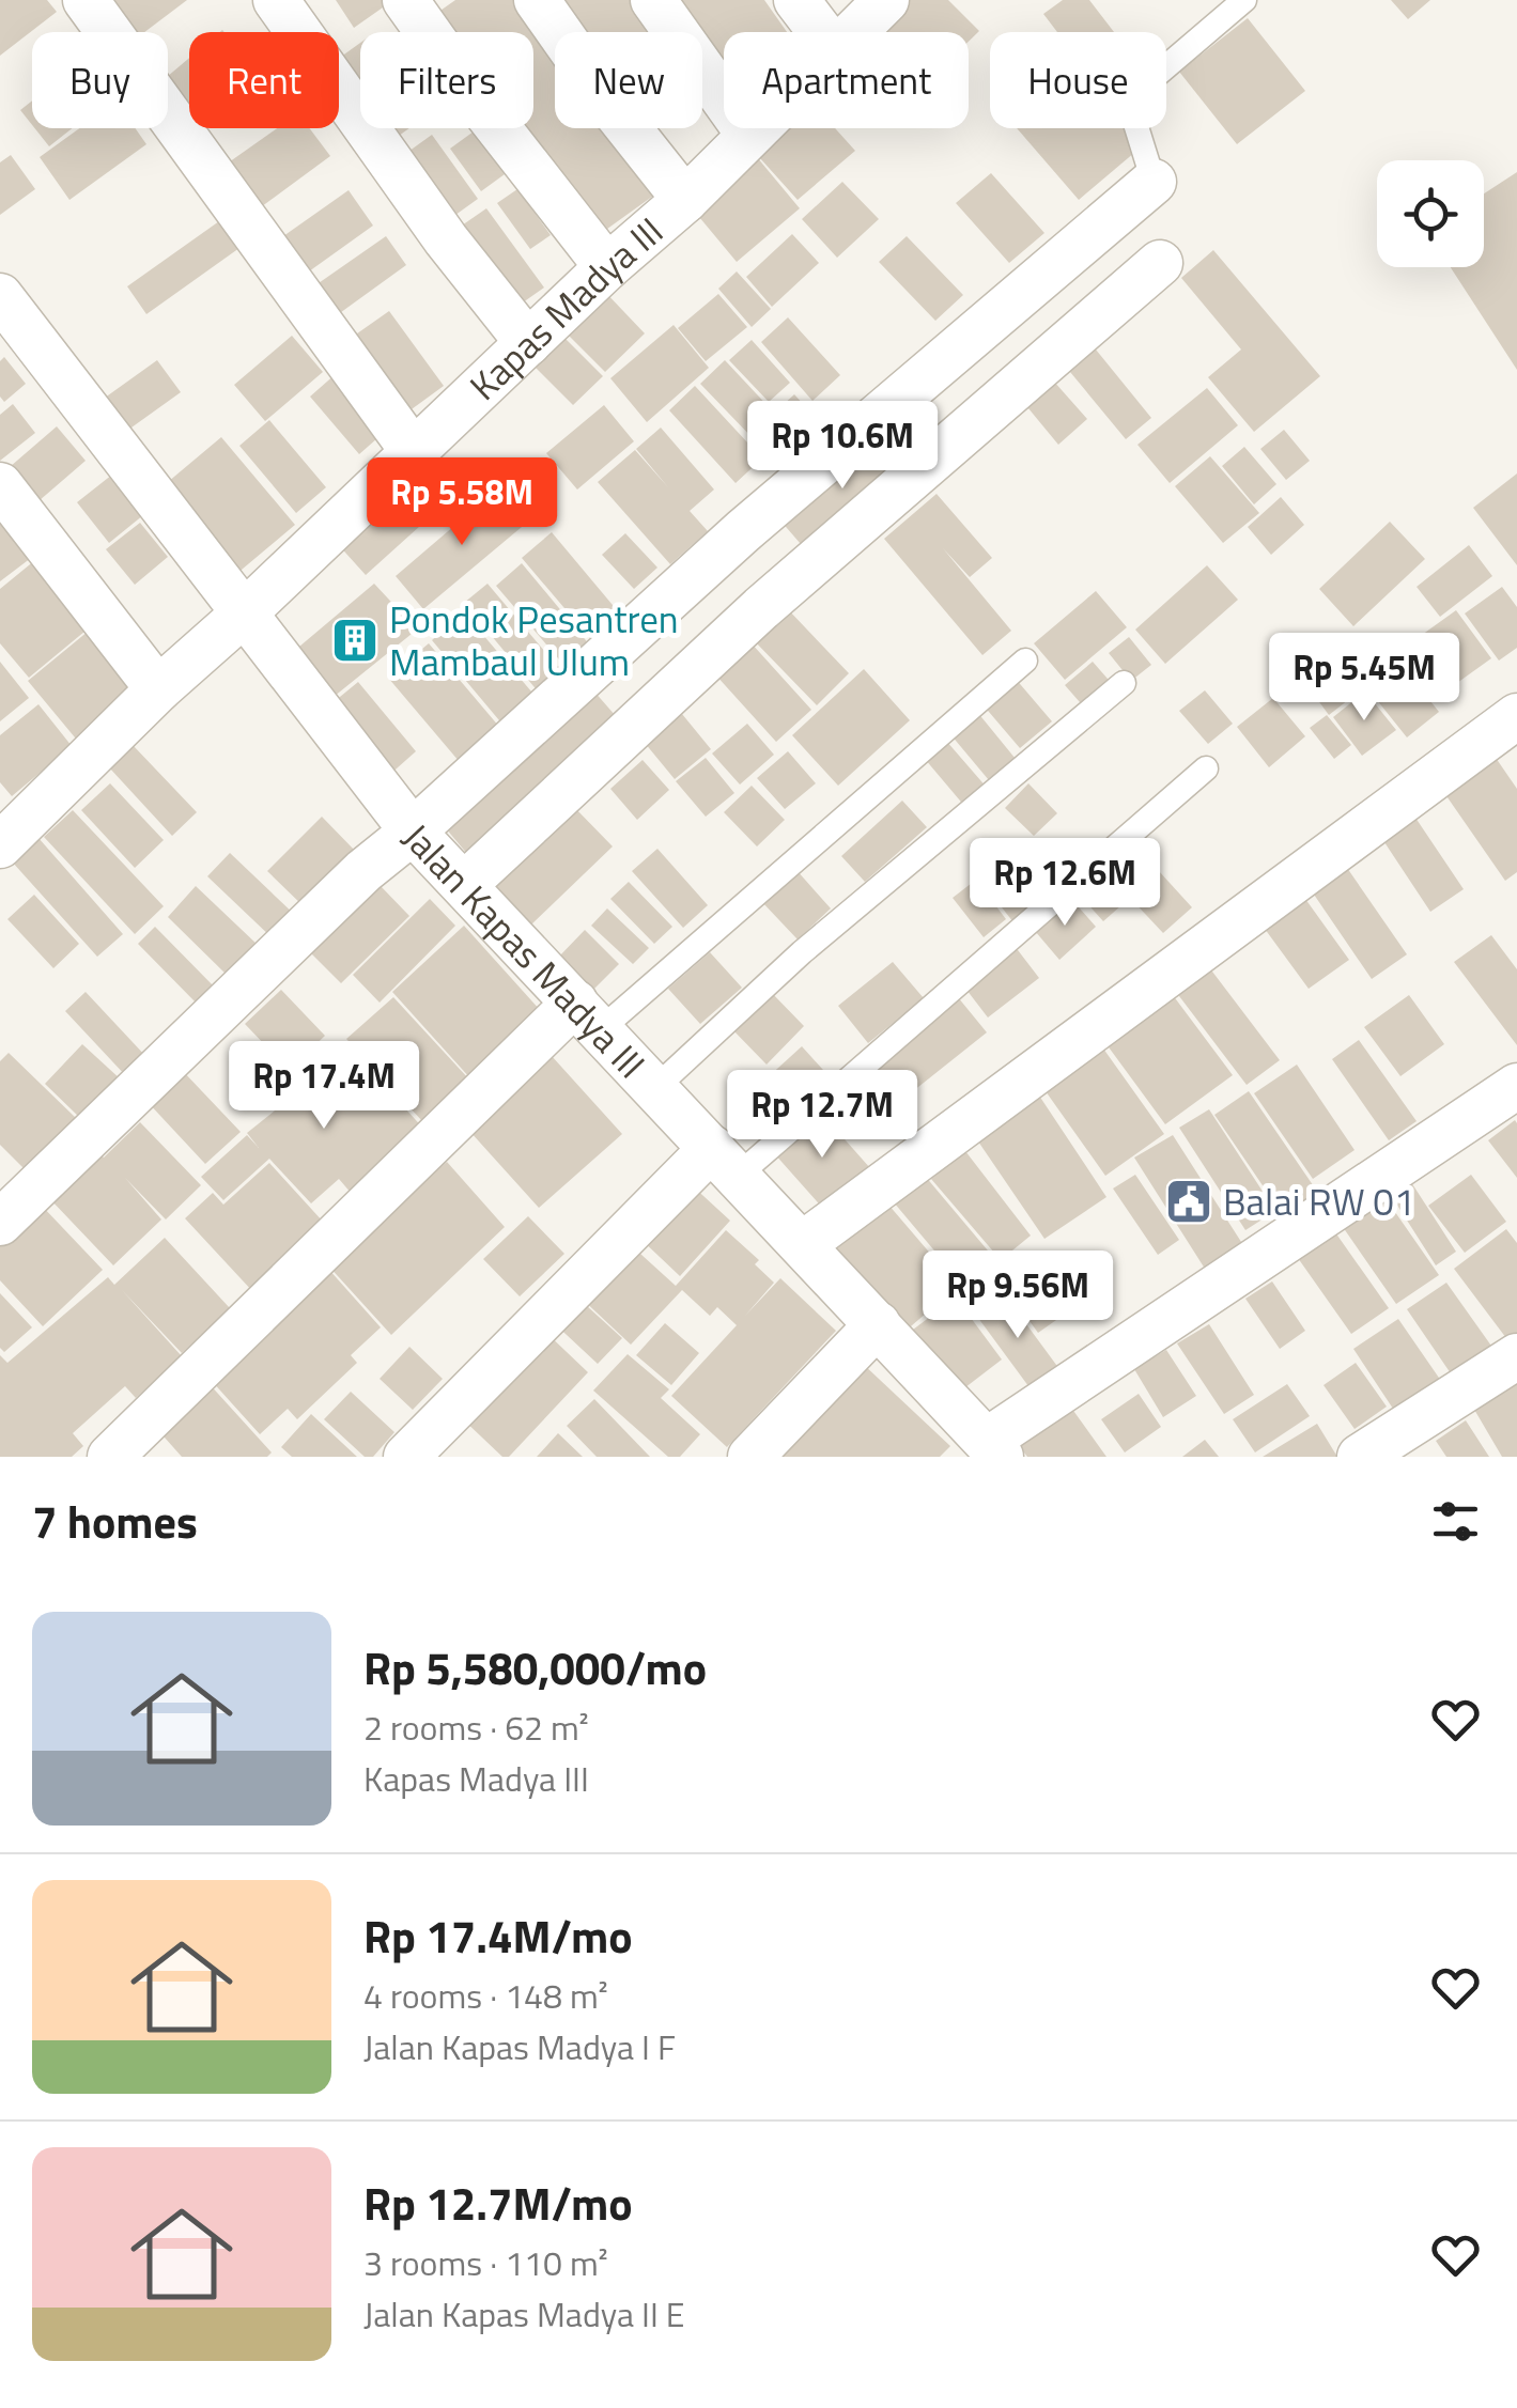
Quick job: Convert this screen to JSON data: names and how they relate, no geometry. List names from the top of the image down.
{
  "streets": {
    "street": ["Kapas Madya III", "Jalan Kapas Madya III"]
  },
  "crossings": [
    ["Kapas Madya III", "Jalan Kapas Madya III"]
  ],
  "places": {
    "building": ["Pondok Pesantren Mambaul Ulum"],
    "public building": ["Balai RW 01"]
  },
  "page": {
    "chip": [
      "Buy",
      "Rent",
      "Filters",
      "New",
      "Apartment",
      "House"
    ],
    "price": [
      "Rp 10.6M",
      "Rp 5.58M",
      "Rp 5.45M",
      "Rp 12.6M",
      "Rp 17.4M",
      "Rp 12.7M",
      "Rp 9.56M"
    ],
    "heading": "7 homes",
    "list": [
      {
        "name": "Rp 5,580,000/mo",
        "note": "2 rooms · 62 m² · Kapas Madya III"
      },
      {
        "name": "Rp 17.4M/mo",
        "note": "4 rooms · 148 m² · Jalan Kapas Madya I F"
      },
      {
        "name": "Rp 12.7M/mo",
        "note": "3 rooms · 110 m² · Jalan Kapas Madya II E"
      }
    ]
  }
}
